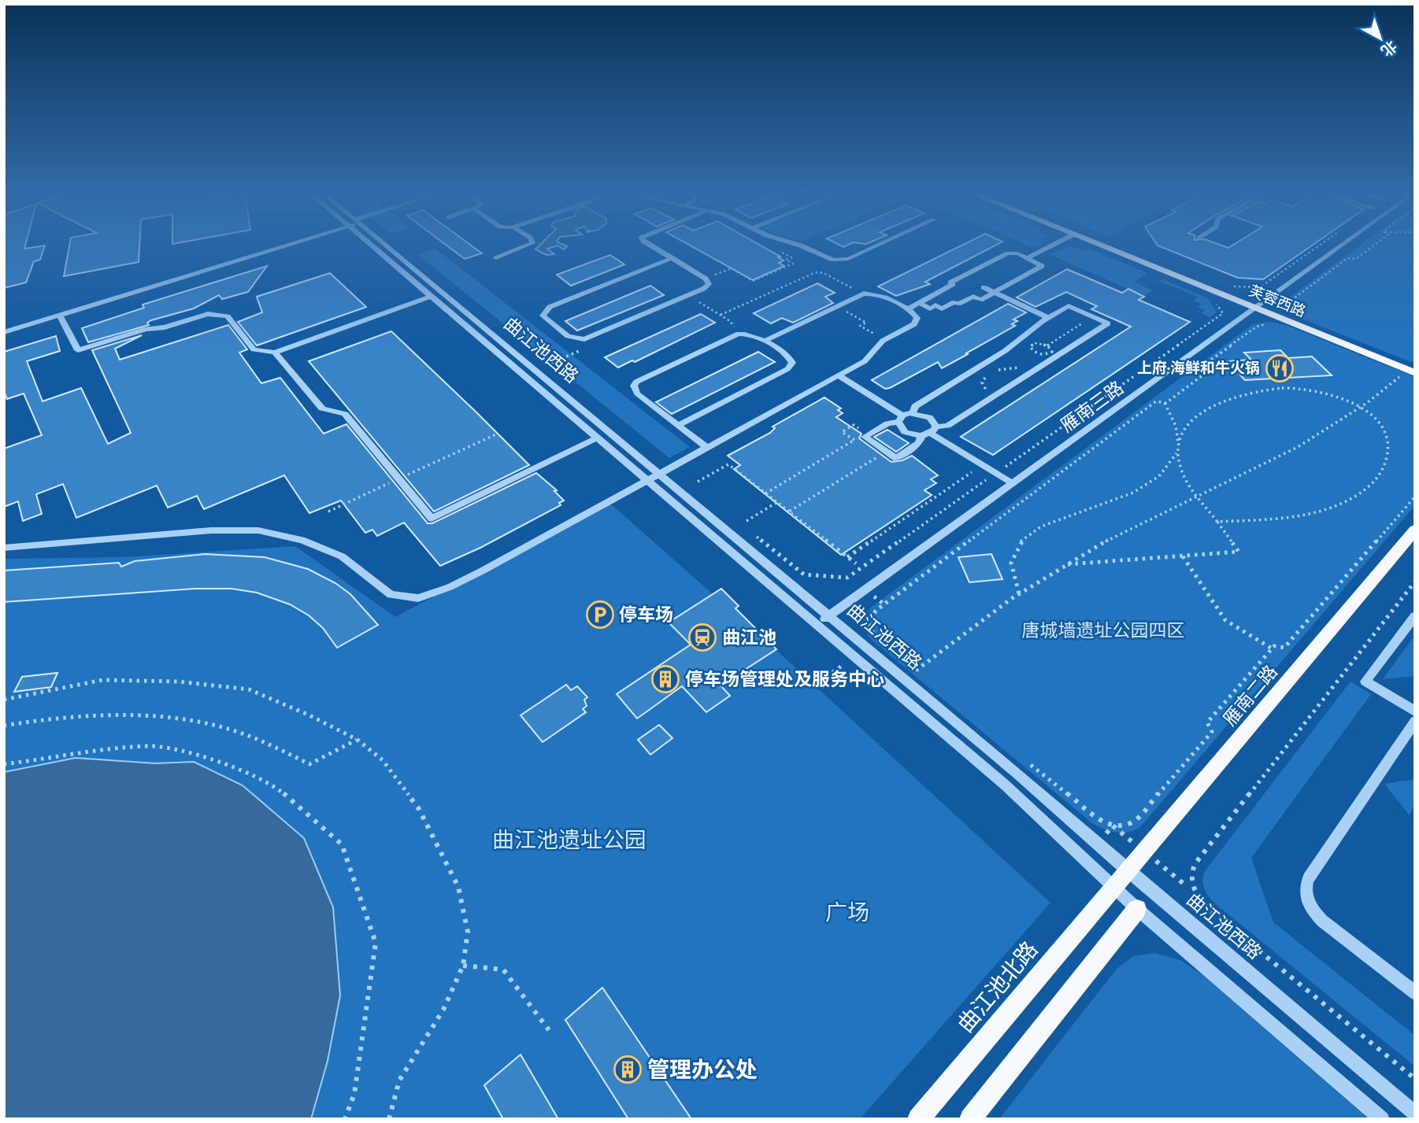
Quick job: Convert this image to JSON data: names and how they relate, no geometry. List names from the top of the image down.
{
  "streets": {
    "main road": ["芙蓉西路", "雁南二路", "曲江池北路"],
    "street": ["曲江池西路", "雁南三路"]
  },
  "crossings": [
    ["芙蓉西路", "雁南三路"],
    ["曲江池西路", "雁南三路"],
    ["曲江池西路", "雁南二路"],
    ["曲江池西路", "曲江池北路"],
    ["雁南二路", "曲江池北路"]
  ],
  "parks": ["唐城墙遗址公园四区", "曲江池遗址公园", "广场"],
  "places": {
    "restaurant": ["上府·海鲜和牛火锅"],
    "parking": ["停车场"],
    "station": ["曲江池"],
    "building": ["停车场管理处及服务中心", "管理办公处"]
  },
  "north": "bottom right"
}
